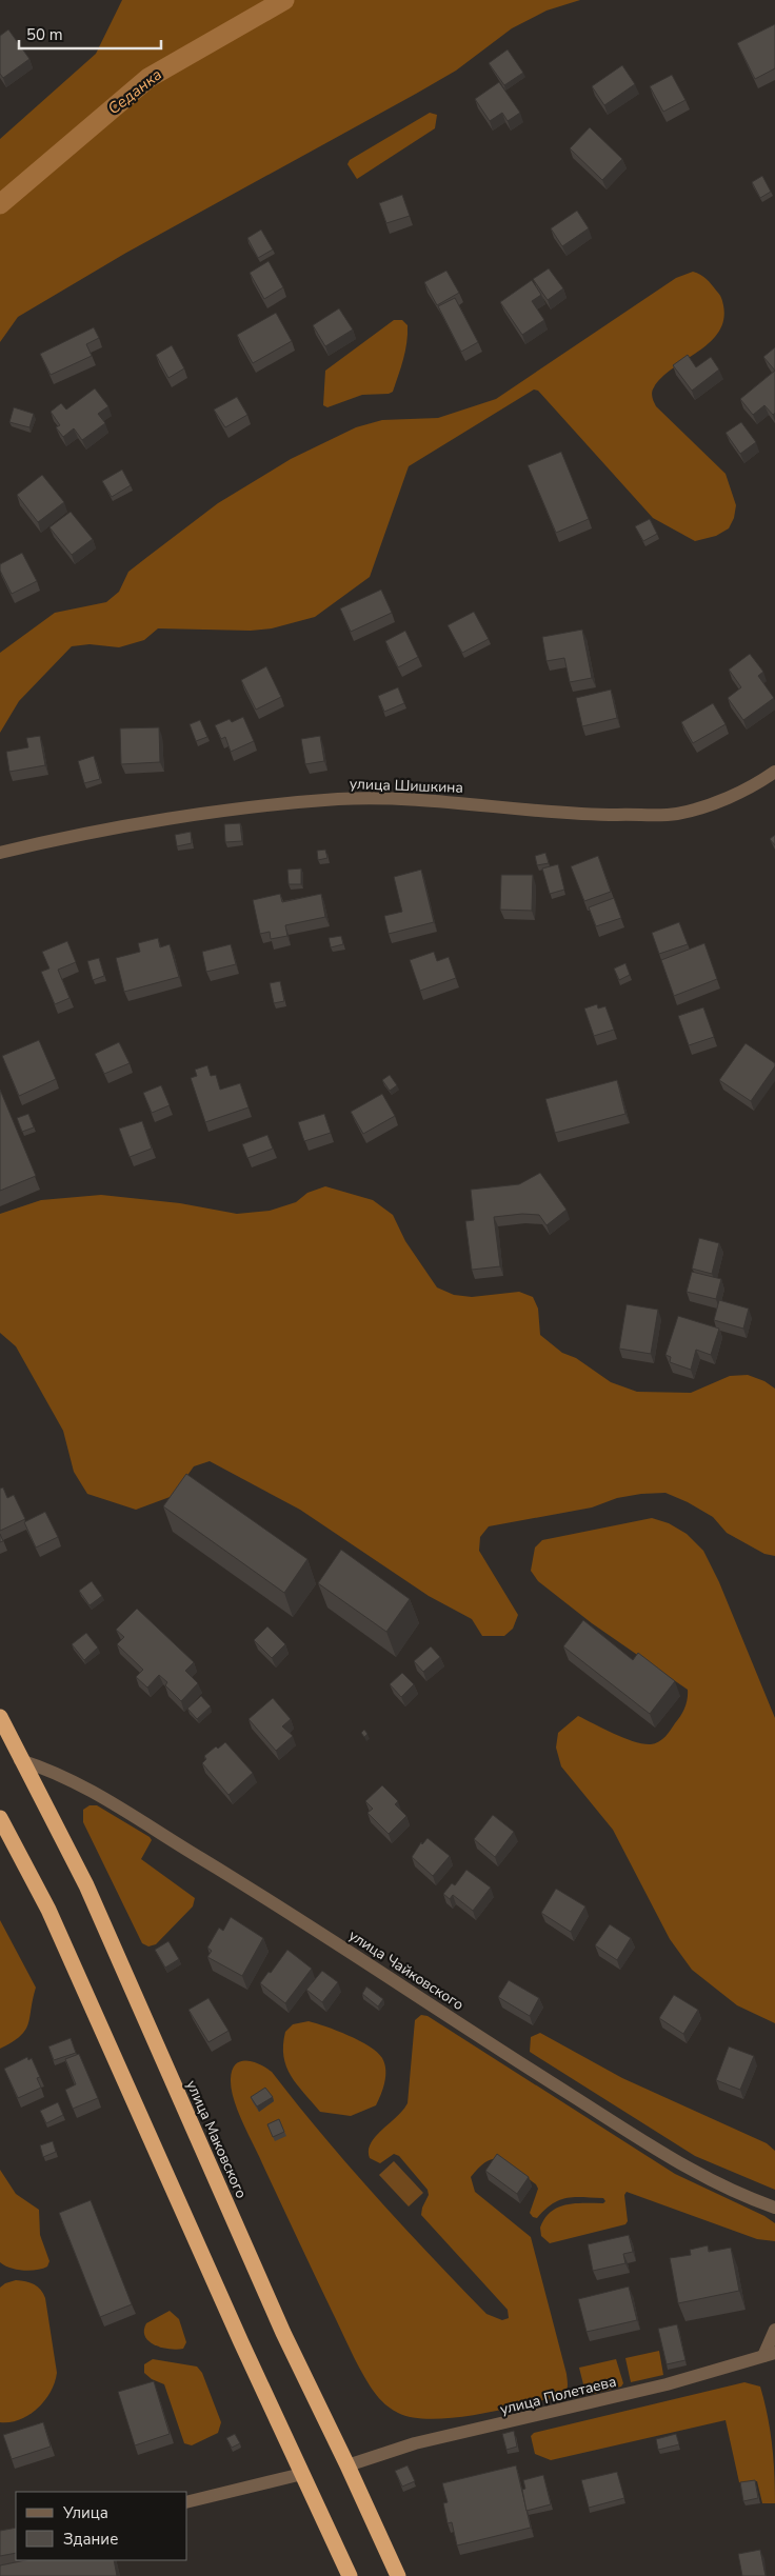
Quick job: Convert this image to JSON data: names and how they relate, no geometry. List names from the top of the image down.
{
  "streets": {
    "highway": ["улица Маковского"],
    "street": ["улица Шишкина", "улица Чайковского", "улица Полетаева"]
  },
  "crossings": [
    ["улица Чайковского", "улица Маковского"],
    ["улица Маковского", "улица Полетаева"]
  ],
  "water": ["Седанка"],
  "legend": ["Улица", "Здание"],
  "scale_bar": "50 m"
}
